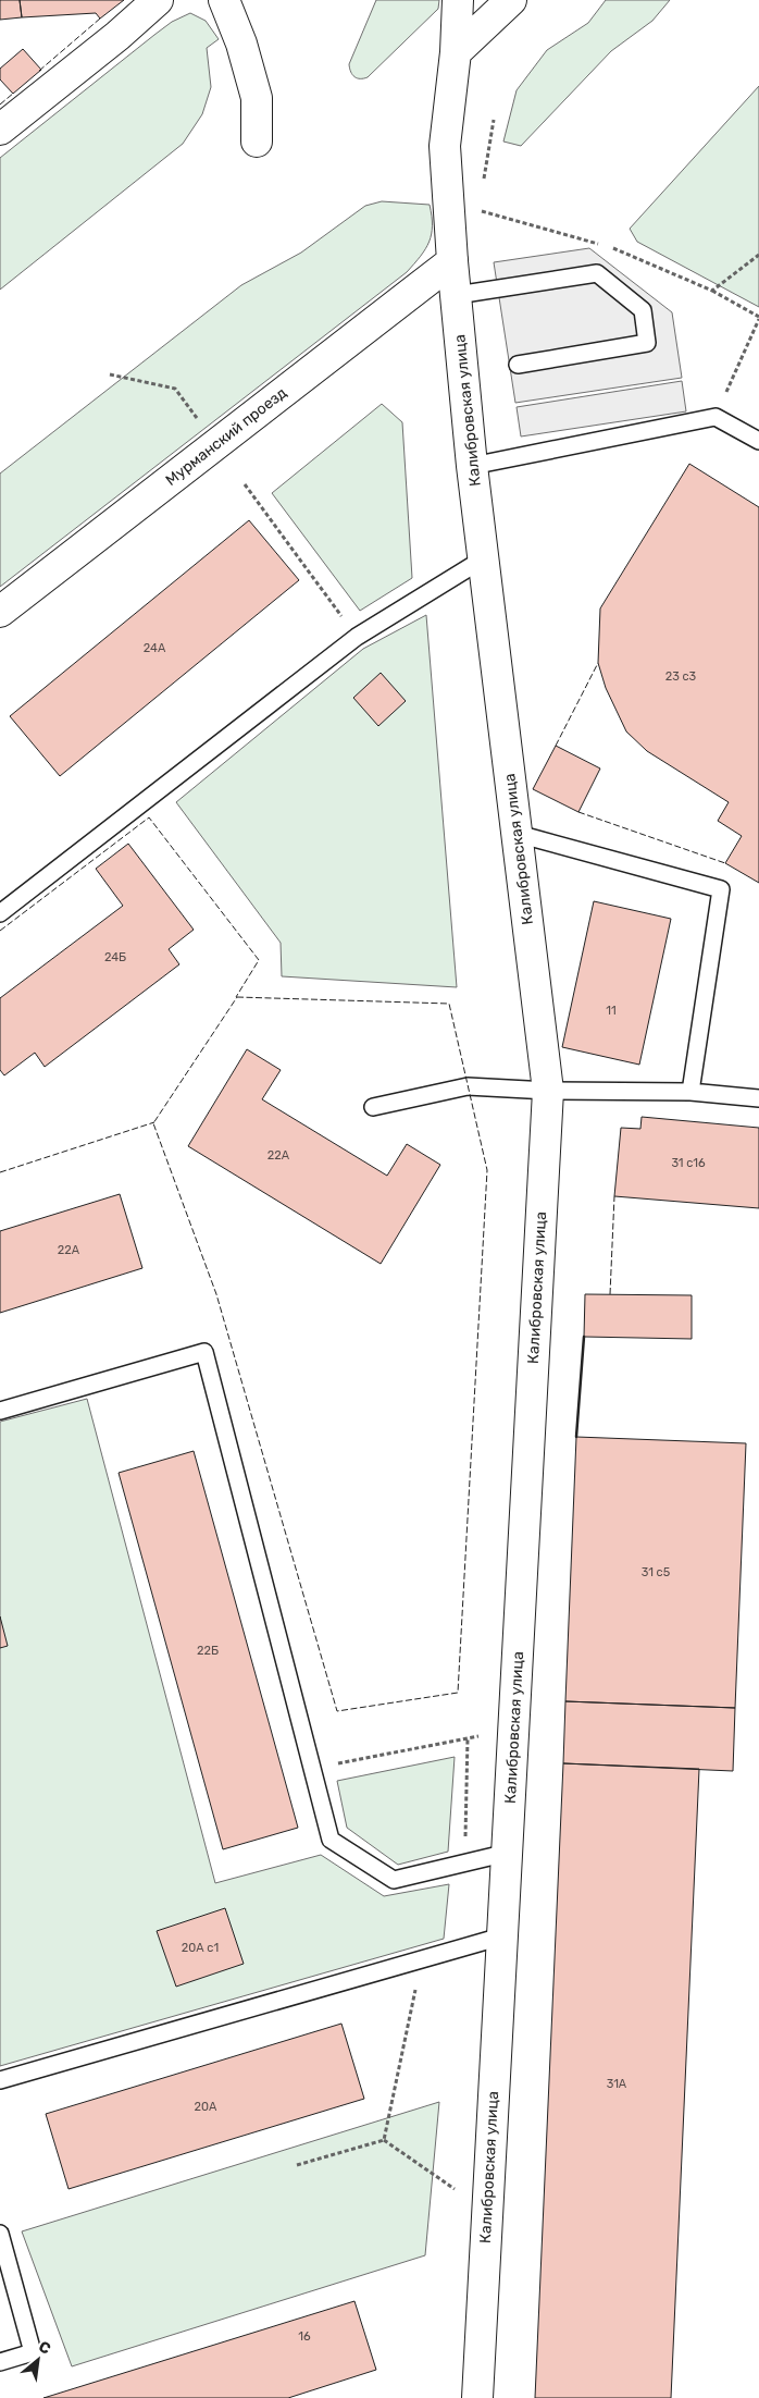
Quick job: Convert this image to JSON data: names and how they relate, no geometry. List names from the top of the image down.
{
  "streets": {
    "street": ["Калибровская улица", "Мурманский проезд"]
  },
  "crossings": [
    ["Калибровская улица", "Мурманский проезд"]
  ],
  "house_numbers": [
    "24А",
    "23 с3",
    "24Б",
    "11",
    "22А",
    "31 с16",
    "22А",
    "31 с5",
    "22Б",
    "20А с1",
    "31А",
    "20А",
    "16"
  ],
  "north": "top right"
}
